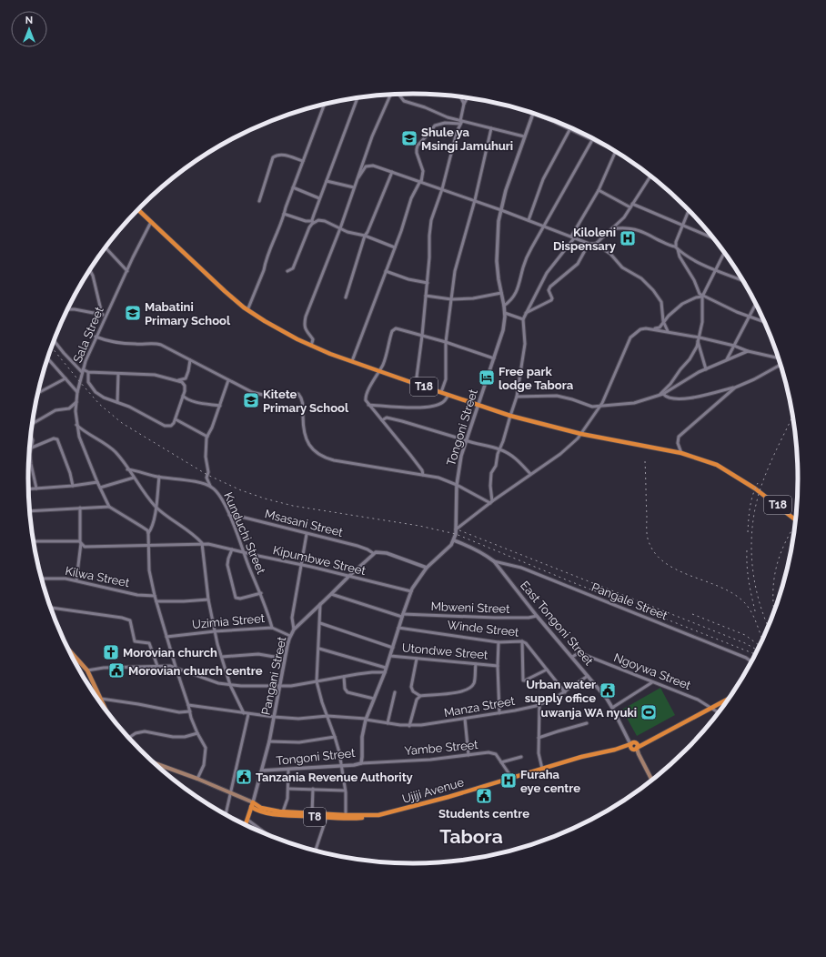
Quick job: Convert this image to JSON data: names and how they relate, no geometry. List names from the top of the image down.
{
  "streets": {
    "highway": ["T18", "Ujiji Avenue", "T8"],
    "street": [
      "Sala Street",
      "Tongoni Street",
      "Msasani Street",
      "Kunduchi Street",
      "Kipumbwe Street",
      "Kilwa Street",
      "Pangale Street",
      "Mbweni Street",
      "Uzimia Street",
      "East Tongoni Street",
      "Winde Street",
      "Utondwe Street",
      "Ngoywa Street",
      "Pangani Street",
      "Manza Street",
      "Yambe Street"
    ]
  },
  "crossings": [
    ["Sala Street", "T18"],
    ["Sala Street", "Kipumbwe Street"],
    ["T18", "Tongoni Street"],
    ["Tongoni Street", "Kipumbwe Street"],
    ["Tongoni Street", "Mbweni Street"],
    ["Tongoni Street", "East Tongoni Street"],
    ["Tongoni Street", "Winde Street"],
    ["Tongoni Street", "Utondwe Street"],
    ["Tongoni Street", "Pangani Street"],
    ["Tongoni Street", "Manza Street"],
    ["Tongoni Street", "Yambe Street"],
    ["Msasani Street", "Kunduchi Street"],
    ["Msasani Street", "Pangani Street"],
    ["Kunduchi Street", "Kipumbwe Street"],
    ["Kunduchi Street", "Uzimia Street"],
    ["Kipumbwe Street", "Pangani Street"],
    ["Pangale Street", "East Tongoni Street"],
    ["Mbweni Street", "East Tongoni Street"],
    ["Mbweni Street", "Pangani Street"],
    ["Uzimia Street", "Pangani Street"],
    ["East Tongoni Street", "Ngoywa Street"],
    ["East Tongoni Street", "Manza Street"],
    ["East Tongoni Street", "Ujiji Avenue"],
    ["East Tongoni Street", "T8"],
    ["Winde Street", "Manza Street"],
    ["Ngoywa Street", "T8"],
    ["Pangani Street", "Manza Street"],
    ["Pangani Street", "Ujiji Avenue"],
    ["Pangani Street", "T8"],
    ["Yambe Street", "Ujiji Avenue"],
    ["Ujiji Avenue", "T8"]
  ],
  "districts": ["Tabora"],
  "places": {
    "school or university": ["Shule ya Msingi Jamuhuri", "Mabatini Primary School", "Kitete Primary School"],
    "hospital": ["Kiloleni Dispensary", "Furaha eye centre"],
    "hotel": ["Free park lodge Tabora"],
    "church": ["Morovian church"],
    "public building": [
      "Morovian church centre",
      "Urban water supply office",
      "Tanzania Revenue Authority",
      "Students centre"
    ],
    "sports": ["uwanja WA nyuki"]
  },
  "north": "top"
}
